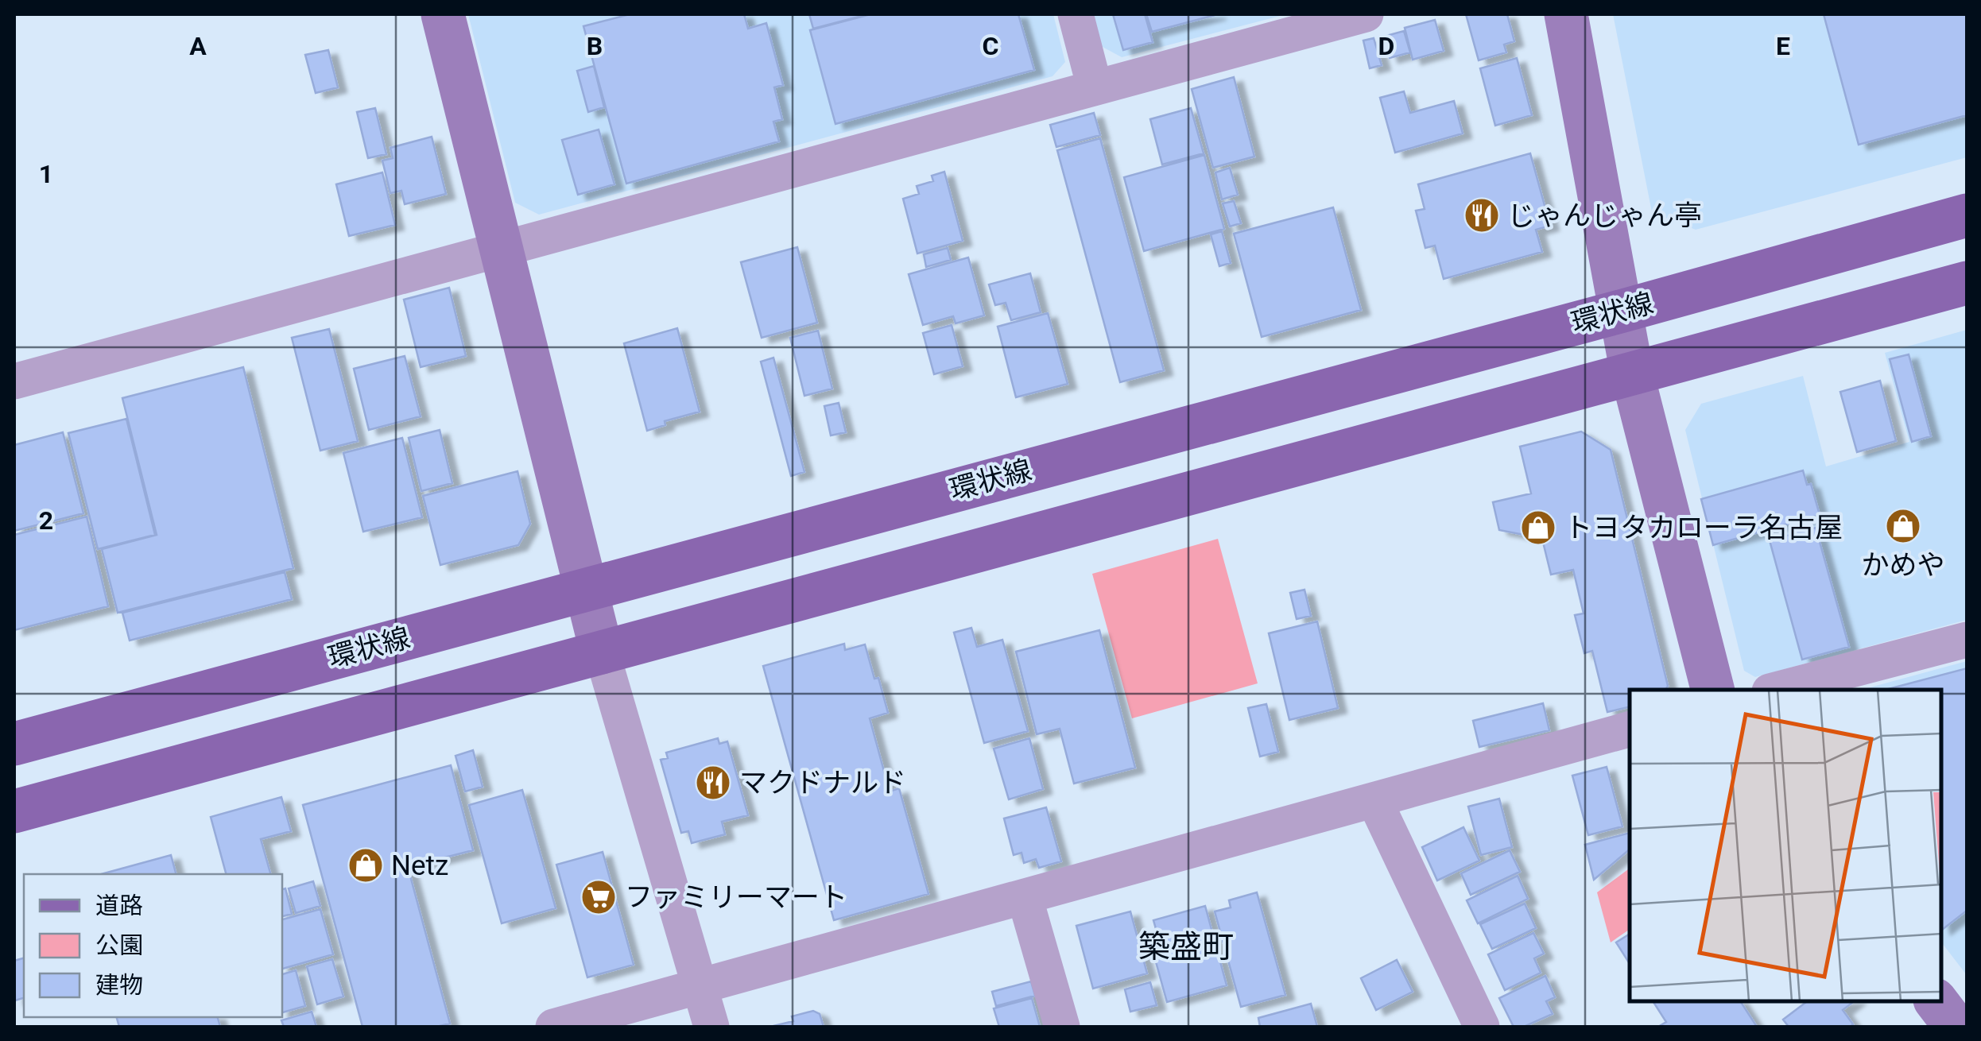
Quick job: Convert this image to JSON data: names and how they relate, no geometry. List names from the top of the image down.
{
  "streets": {
    "main road": ["環状線"]
  },
  "districts": ["築盛町"],
  "places": {
    "restaurant": ["じゃんじゃん亭", "マクドナルド"],
    "shop": ["かめや", "トヨタカローラ名古屋", "Netz"],
    "supermarket": ["ファミリーマート"]
  },
  "legend": ["道路", "公園", "建物"],
  "grid": {
    "columns": [
      "A",
      "B",
      "C",
      "D",
      "E"
    ],
    "rows": ["1", "2"]
  }
}
